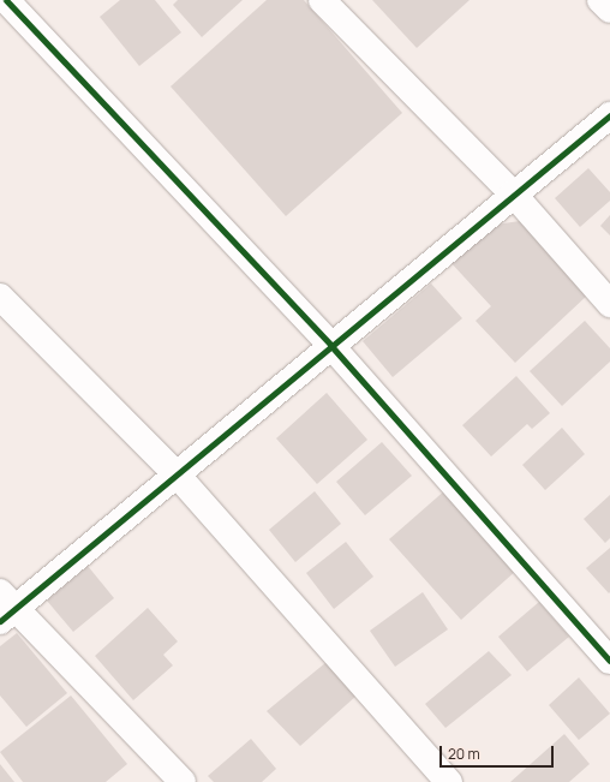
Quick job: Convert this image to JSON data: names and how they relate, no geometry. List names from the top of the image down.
{
  "scale_bar": "20 m"
}
